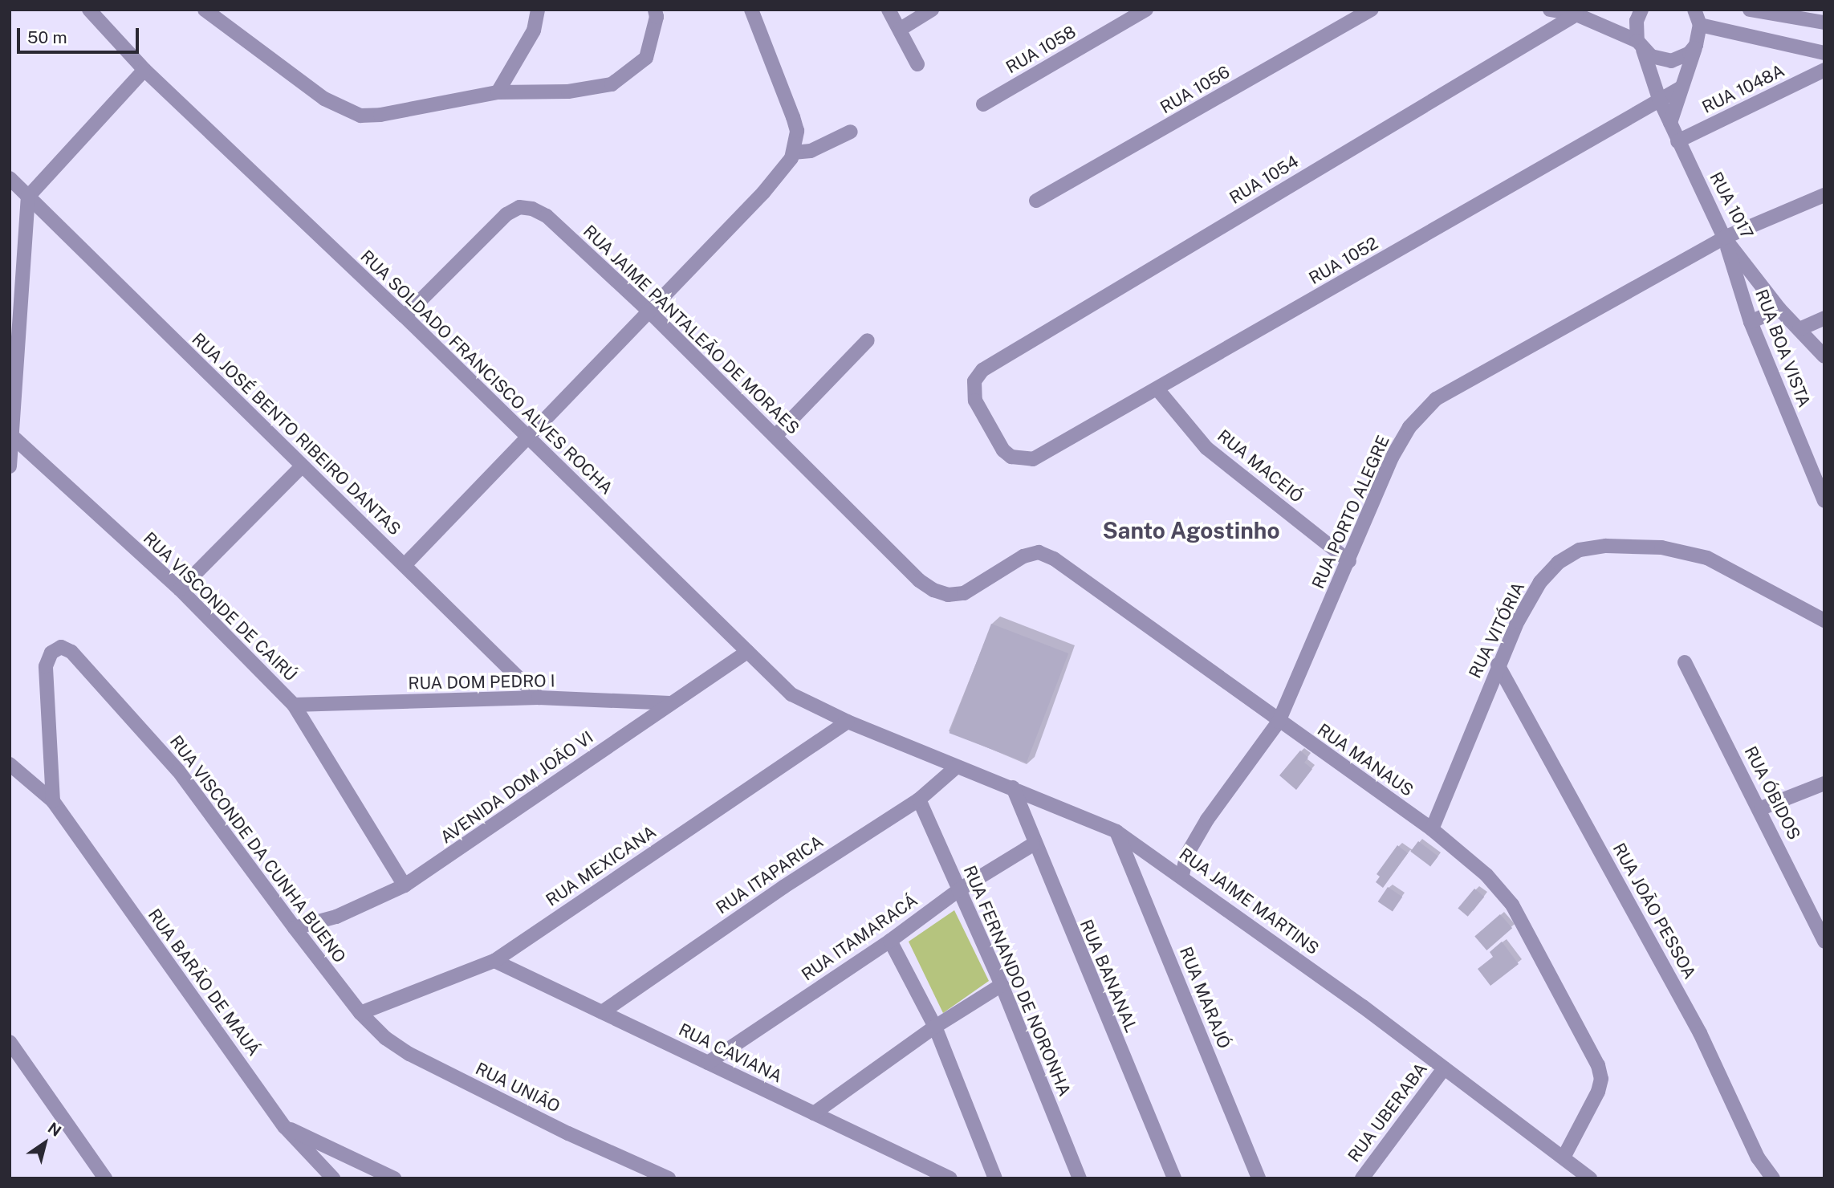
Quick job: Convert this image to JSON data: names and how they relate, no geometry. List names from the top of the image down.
{
  "streets": {
    "street": [
      "RUA 1058",
      "RUA 1048A",
      "RUA 1056",
      "RUA 1054",
      "RUA 1017",
      "RUA 1052",
      "RUA JAIME PANTALEÃO DE MORAES",
      "RUA BOA VISTA",
      "RUA SOLDADO FRANCISCO ALVES ROCHA",
      "RUA JOSÉ BENTO RIBEIRO DANTAS",
      "RUA MACEIÓ",
      "RUA PORTO ALEGRE",
      "RUA VISCONDE DE CAIRÚ",
      "RUA VITÓRIA",
      "RUA DOM PEDRO I",
      "RUA MANAUS",
      "AVENIDA DOM JOÃO VI",
      "RUA ÓBIDOS",
      "RUA VISCONDE DA CUNHA BUENO",
      "RUA MEXICANA",
      "RUA ITAPARICA",
      "RUA JAIME MARTINS",
      "RUA JOÃO PESSOA",
      "RUA ITAMARACÁ",
      "RUA BANANAL",
      "RUA FERNANDO DE NORONHA",
      "RUA BARÃO DE MAUÁ",
      "RUA MARAJÓ",
      "RUA CAVIANA",
      "RUA UNIÃO",
      "RUA UBERABA"
    ]
  },
  "crossings": [
    ["RUA 1048A", "RUA 1017"],
    ["RUA 1054", "RUA 1052"],
    ["RUA 1017", "RUA 1052"],
    ["RUA 1017", "RUA BOA VISTA"],
    ["RUA 1017", "RUA PORTO ALEGRE"],
    ["RUA 1052", "RUA MACEIÓ"],
    ["RUA JAIME PANTALEÃO DE MORAES", "RUA SOLDADO FRANCISCO ALVES ROCHA"],
    ["RUA JAIME PANTALEÃO DE MORAES", "RUA MANAUS"],
    ["RUA BOA VISTA", "RUA PORTO ALEGRE"],
    ["RUA SOLDADO FRANCISCO ALVES ROCHA", "AVENIDA DOM JOÃO VI"],
    ["RUA SOLDADO FRANCISCO ALVES ROCHA", "RUA MEXICANA"],
    ["RUA SOLDADO FRANCISCO ALVES ROCHA", "RUA JAIME MARTINS"],
    ["RUA JOSÉ BENTO RIBEIRO DANTAS", "RUA DOM PEDRO I"],
    ["RUA MACEIÓ", "RUA PORTO ALEGRE"],
    ["RUA PORTO ALEGRE", "RUA MANAUS"],
    ["RUA PORTO ALEGRE", "RUA JAIME MARTINS"],
    ["RUA VISCONDE DE CAIRÚ", "RUA DOM PEDRO I"],
    ["RUA VISCONDE DE CAIRÚ", "AVENIDA DOM JOÃO VI"],
    ["RUA VITÓRIA", "RUA MANAUS"],
    ["RUA VITÓRIA", "RUA JOÃO PESSOA"],
    ["RUA DOM PEDRO I", "AVENIDA DOM JOÃO VI"],
    ["RUA MANAUS", "RUA JAIME MARTINS"],
    ["AVENIDA DOM JOÃO VI", "RUA VISCONDE DA CUNHA BUENO"],
    ["RUA VISCONDE DA CUNHA BUENO", "RUA MEXICANA"],
    ["RUA VISCONDE DA CUNHA BUENO", "RUA BARÃO DE MAUÁ"],
    ["RUA VISCONDE DA CUNHA BUENO", "RUA UNIÃO"],
    ["RUA MEXICANA", "RUA JAIME MARTINS"],
    ["RUA MEXICANA", "RUA CAVIANA"],
    ["RUA MEXICANA", "RUA UNIÃO"],
    ["RUA ITAPARICA", "RUA JAIME MARTINS"],
    ["RUA ITAPARICA", "RUA FERNANDO DE NORONHA"],
    ["RUA ITAPARICA", "RUA CAVIANA"],
    ["RUA JAIME MARTINS", "RUA BANANAL"],
    ["RUA JAIME MARTINS", "RUA MARAJÓ"],
    ["RUA JAIME MARTINS", "RUA UBERABA"],
    ["RUA ITAMARACÁ", "RUA BANANAL"],
    ["RUA ITAMARACÁ", "RUA FERNANDO DE NORONHA"],
    ["RUA ITAMARACÁ", "RUA CAVIANA"]
  ],
  "districts": ["Santo Agostinho"],
  "scale_bar": "50 m",
  "north": "top right"
}
